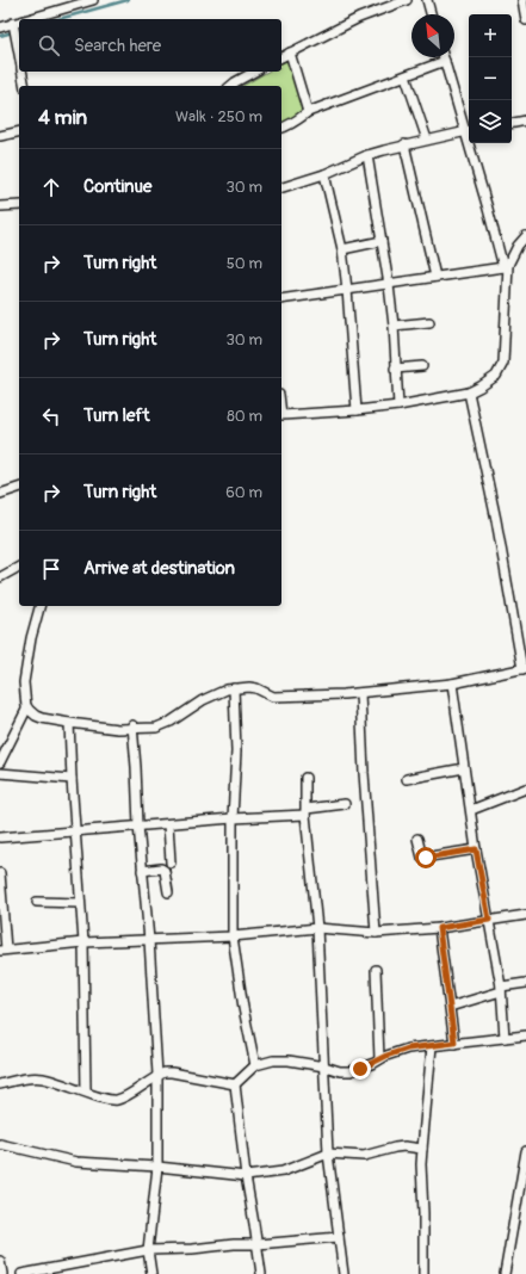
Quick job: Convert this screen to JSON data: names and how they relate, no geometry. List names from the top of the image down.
{
  "north": "top left",
  "page": {
    "map_buttons": ["+", "−"],
    "search": "Search here",
    "heading": ["4 min", "Walk · 250 m"],
    "list": [
      ["Continue", "30 m"],
      ["Turn right", "50 m"],
      ["Turn right", "30 m"],
      ["Turn left", "80 m"],
      ["Turn right", "60 m"],
      "Arrive at destination"
    ]
  }
}
